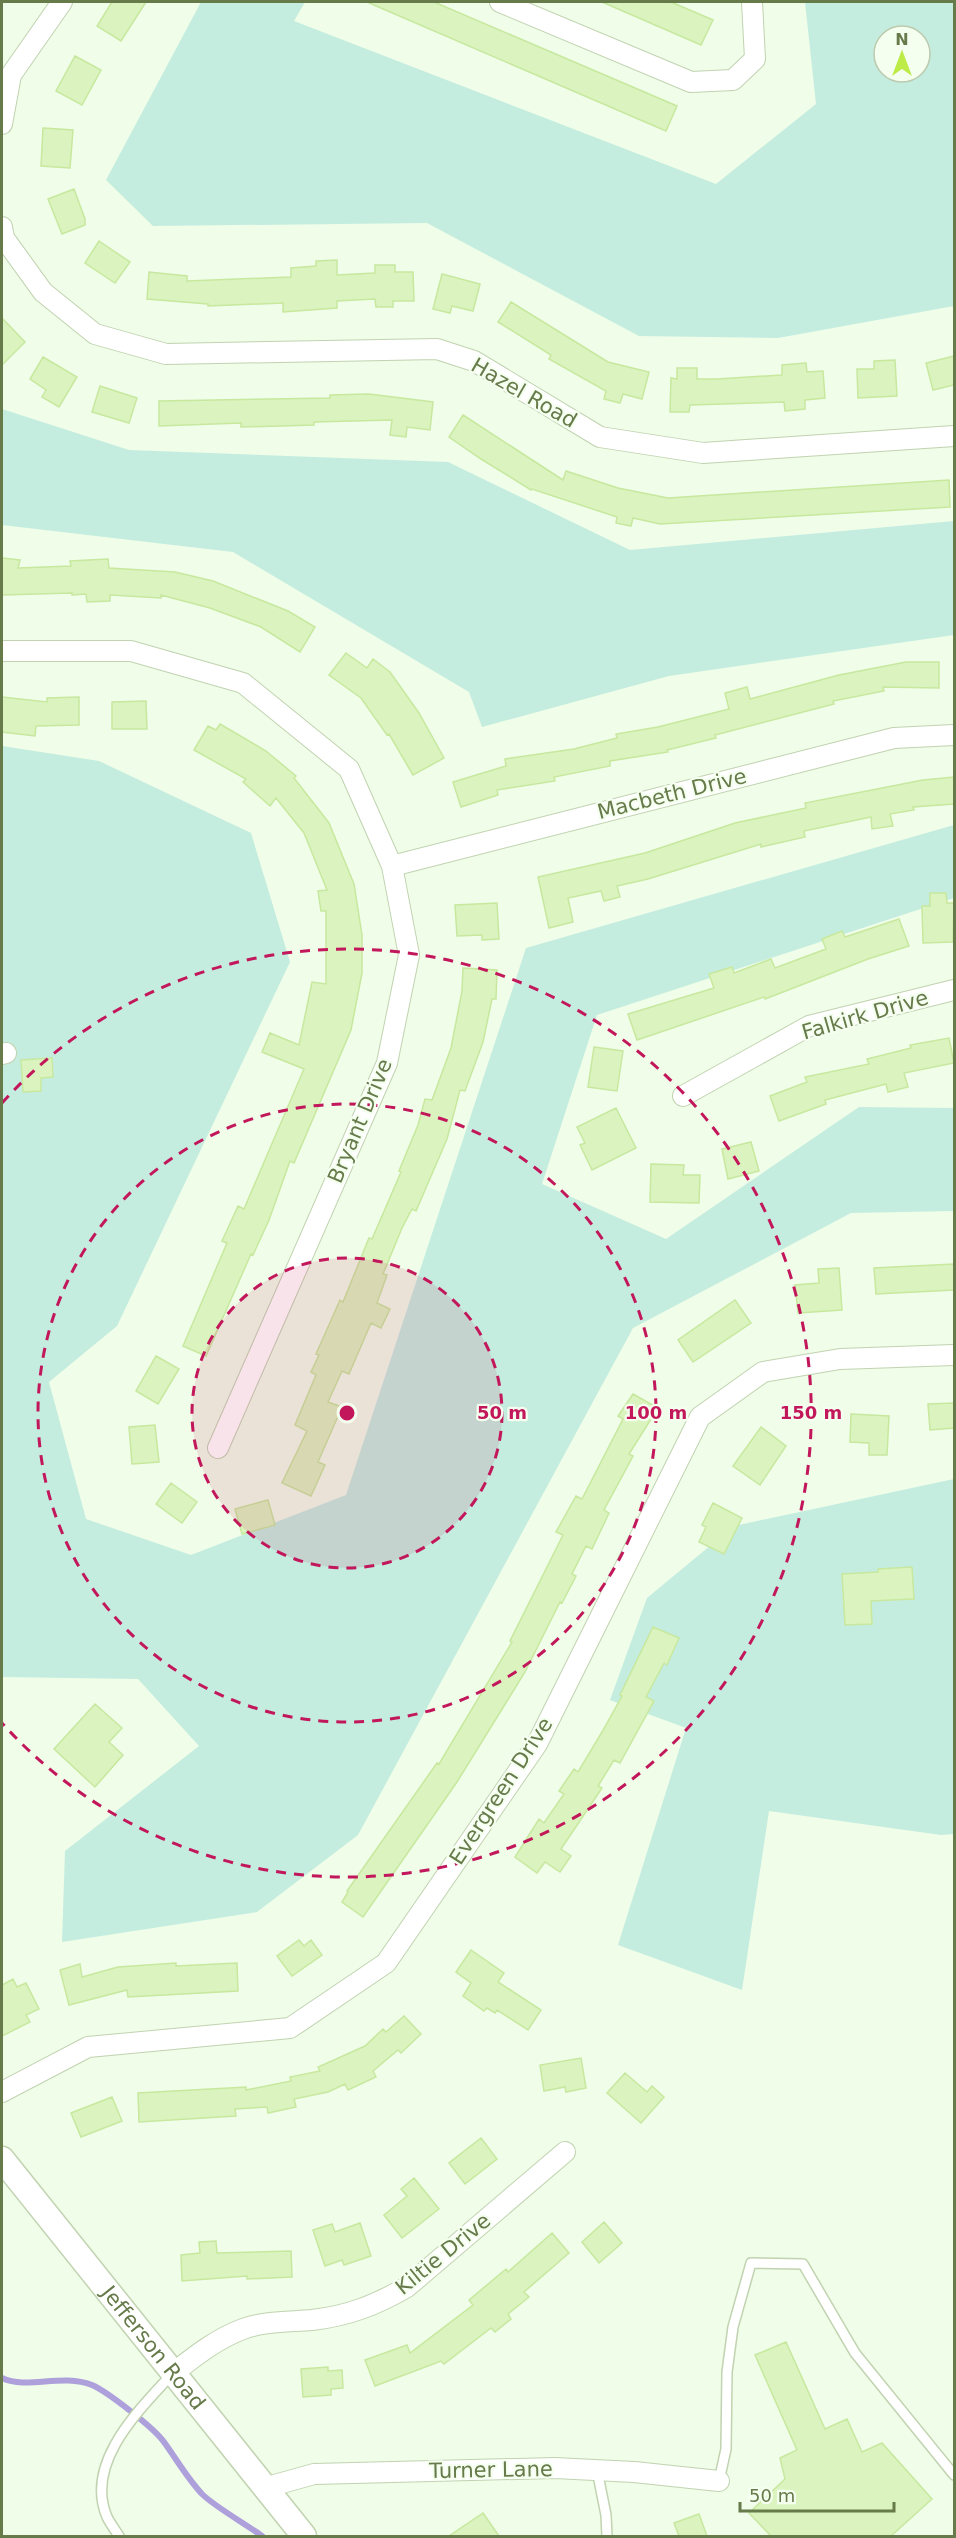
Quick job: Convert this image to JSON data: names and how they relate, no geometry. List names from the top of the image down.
{
  "streets": {
    "street": [
      "Hazel Road",
      "Macbeth Drive",
      "Falkirk Drive",
      "Bryant Drive",
      "Evergreen Drive",
      "Kiltie Drive",
      "Jefferson Road",
      "Turner Lane"
    ]
  },
  "crossings": [
    ["Macbeth Drive", "Bryant Drive"],
    ["Kiltie Drive", "Jefferson Road"],
    ["Jefferson Road", "Turner Lane"]
  ],
  "scale_bar": "50 m",
  "north": "top",
  "rings": ["50 m", "100 m", "150 m"]
}
